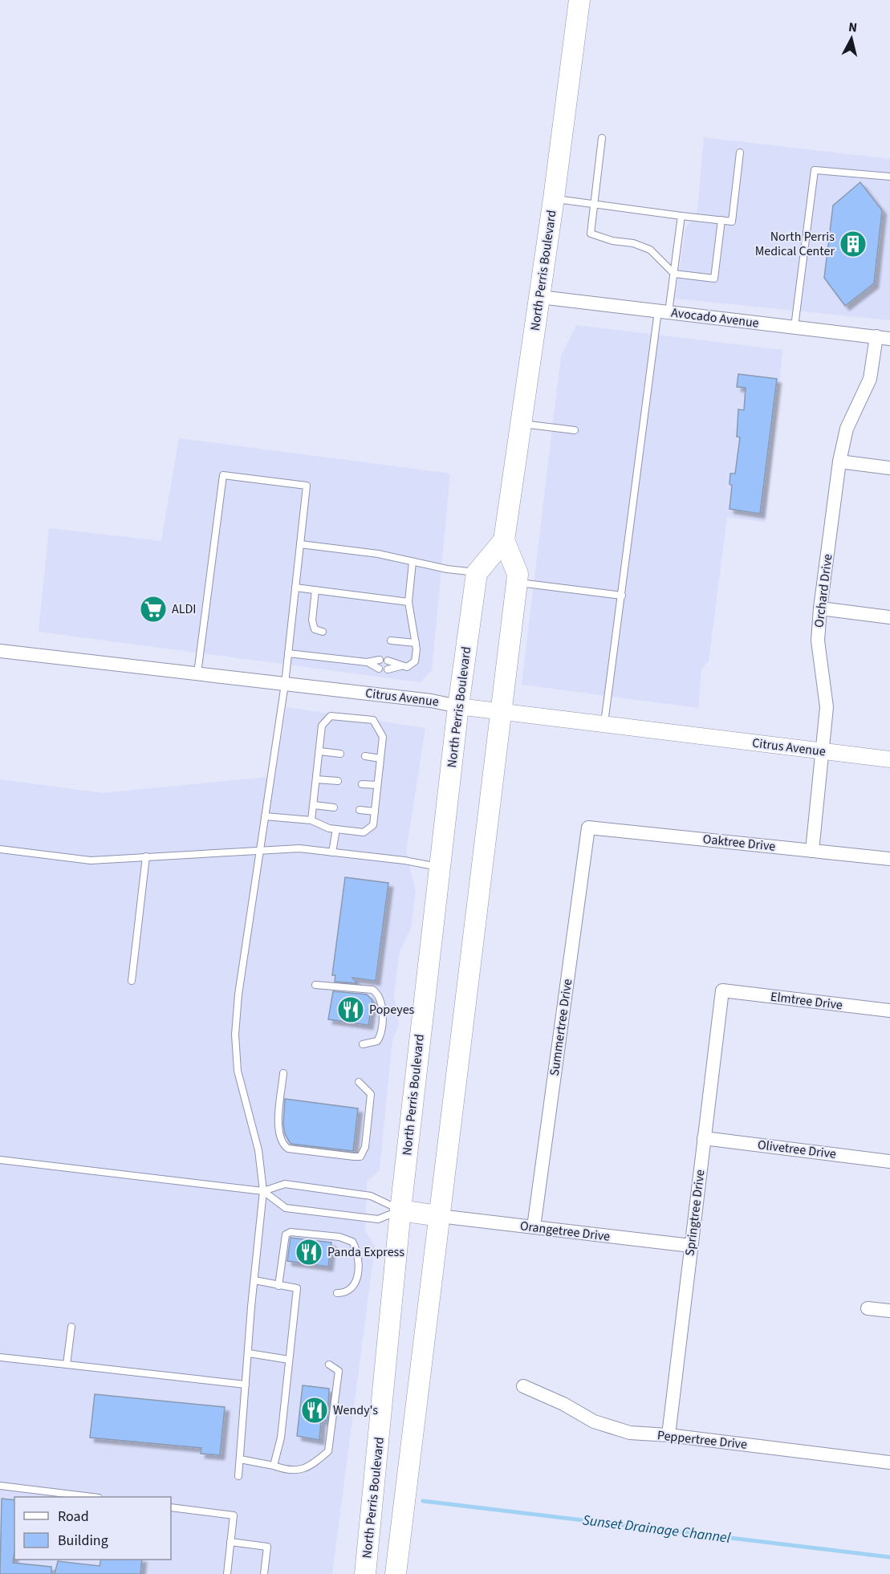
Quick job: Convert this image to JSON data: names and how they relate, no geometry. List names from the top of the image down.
{
  "streets": {
    "main road": ["North Perris Boulevard"],
    "street": [
      "Avocado Avenue",
      "Orchard Drive",
      "Citrus Avenue",
      "Oaktree Drive",
      "Elmtree Drive",
      "Summertree Drive",
      "Olivetree Drive",
      "Springtree Drive",
      "Orangetree Drive",
      "Peppertree Drive"
    ]
  },
  "crossings": [
    ["North Perris Boulevard", "Avocado Avenue"],
    ["North Perris Boulevard", "Citrus Avenue"],
    ["Avocado Avenue", "Orchard Drive"],
    ["Orchard Drive", "Citrus Avenue"],
    ["Orchard Drive", "Oaktree Drive"],
    ["Oaktree Drive", "Summertree Drive"],
    ["Elmtree Drive", "Springtree Drive"],
    ["Summertree Drive", "Orangetree Drive"],
    ["Olivetree Drive", "Springtree Drive"],
    ["Springtree Drive", "Orangetree Drive"],
    ["Springtree Drive", "Peppertree Drive"]
  ],
  "water": ["Sunset Drainage Channel"],
  "places": {
    "building": ["North Perris Medical Center"],
    "supermarket": ["ALDI"],
    "restaurant": ["Popeyes", "Panda Express", "Wendy's"]
  },
  "legend": ["Road", "Building"],
  "north": "top"
}
